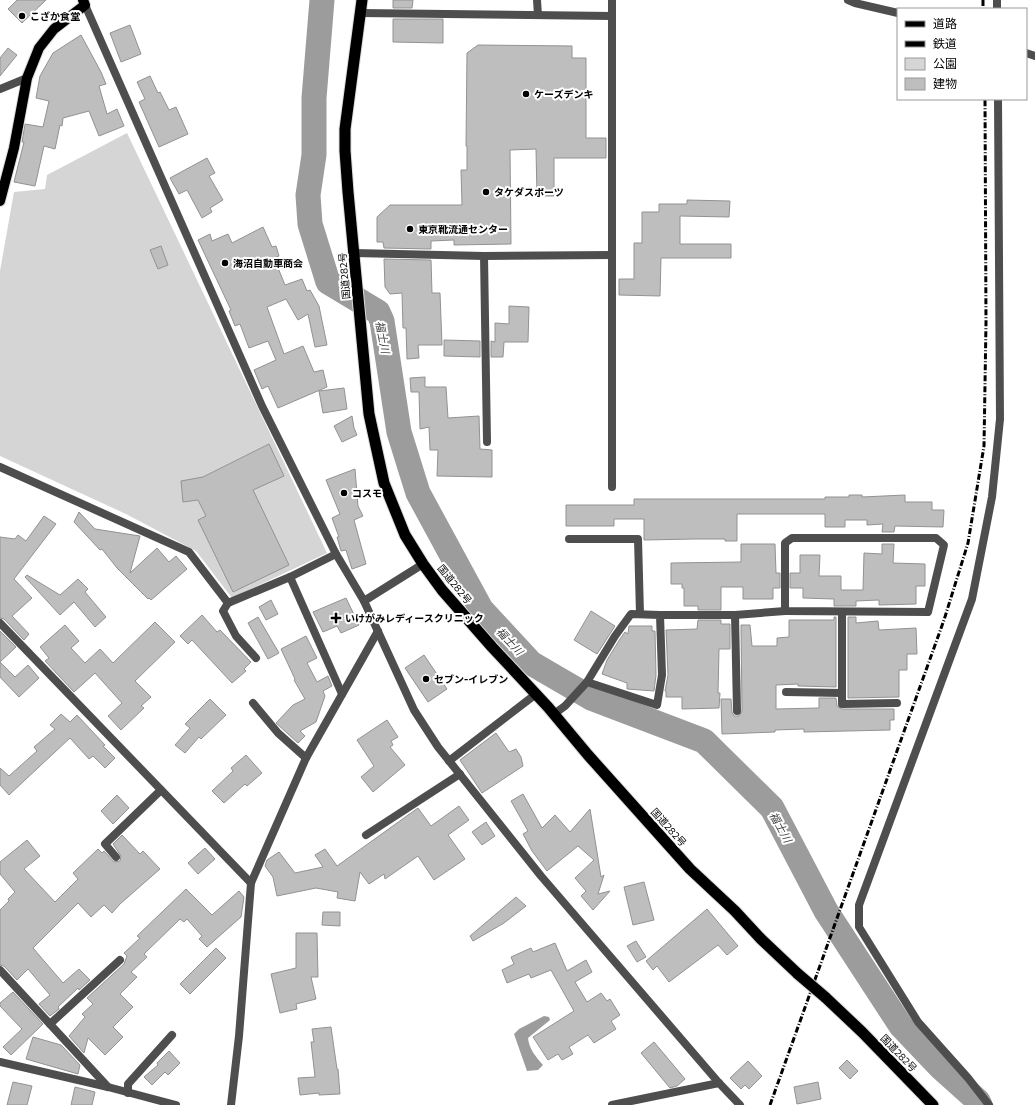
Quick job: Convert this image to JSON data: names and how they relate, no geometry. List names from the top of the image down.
{
  "streets": {
    "highway": ["国道282号"]
  },
  "water": ["福士川"],
  "places": {
    "other": [
      "こざか食堂",
      "ケーズデンキ",
      "タケダスポーツ",
      "東京靴流通センター",
      "海沼自動車商会",
      "コスモ",
      "セブン-イレブン"
    ],
    "health": ["いけがみレディースクリニック"]
  },
  "legend": [
    "道路",
    "鉄道",
    "公園",
    "建物"
  ]
}
